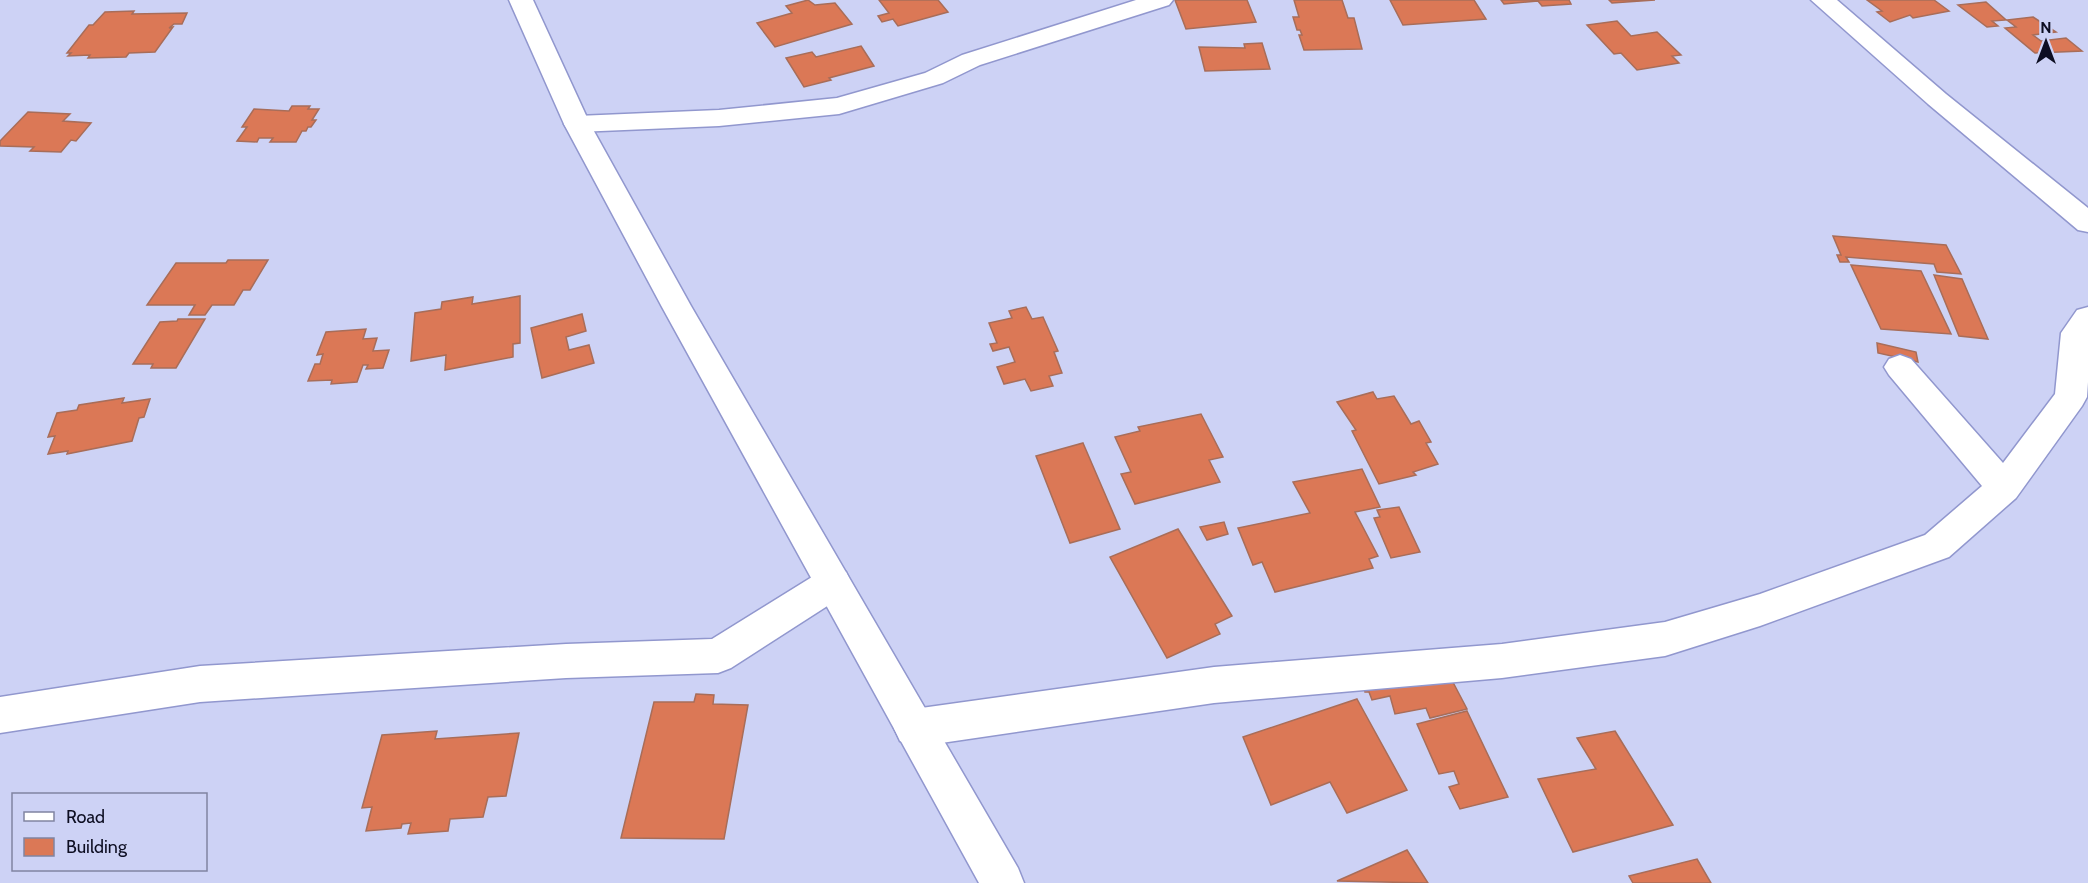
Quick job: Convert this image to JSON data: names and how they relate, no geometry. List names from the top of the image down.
{
  "legend": ["Road", "Building"],
  "north": "top"
}
